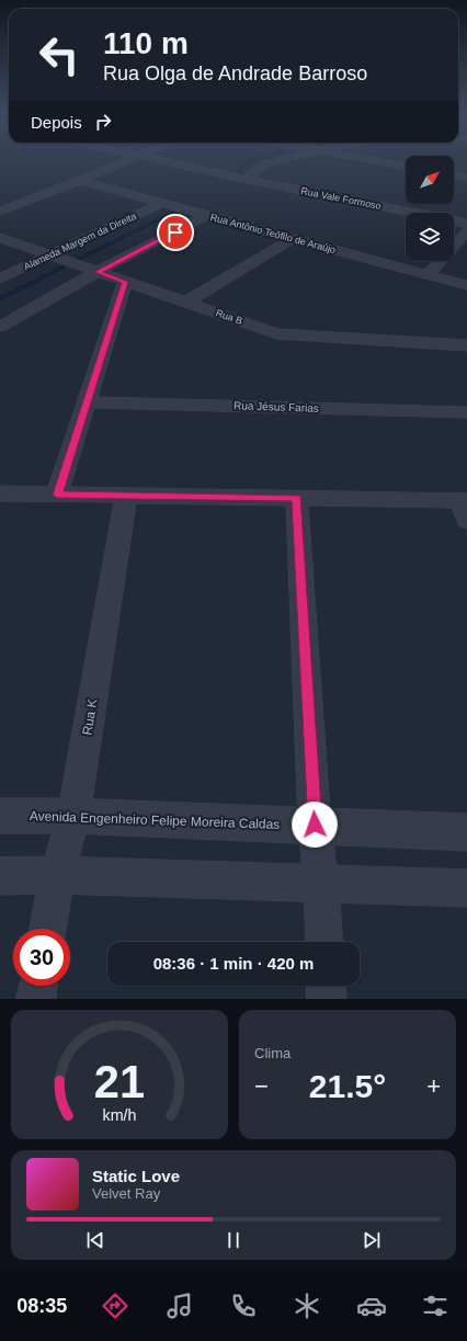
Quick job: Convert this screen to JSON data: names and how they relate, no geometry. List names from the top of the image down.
{
  "streets": {
    "street": [
      "Rua Vale Formoso",
      "Rua Antônio Teófilo de Araújo",
      "Alameda Margem da Direita",
      "Rua B",
      "Rua Jésus Farias",
      "Rua K",
      "Avenida Engenheiro Felipe Moreira Caldas"
    ]
  },
  "crossings": [
    ["Rua Antônio Teófilo de Araújo", "Alameda Margem da Direita"],
    ["Alameda Margem da Direita", "Rua B"],
    ["Rua K", "Avenida Engenheiro Felipe Moreira Caldas"]
  ],
  "north": "top right",
  "page": {
    "turn": ["110 m", "Rua Olga de Andrade Barroso"],
    "then": "Depois",
    "limit": "30",
    "trip": "08:36 · 1 min · 420 m",
    "tile": "Clima",
    "heat": ["−", "21.5°", "+"],
    "song": ["Static Love", "Velvet Ray"],
    "tabs": "08:35",
    "gauge": ["21", "km/h"]
  }
}
